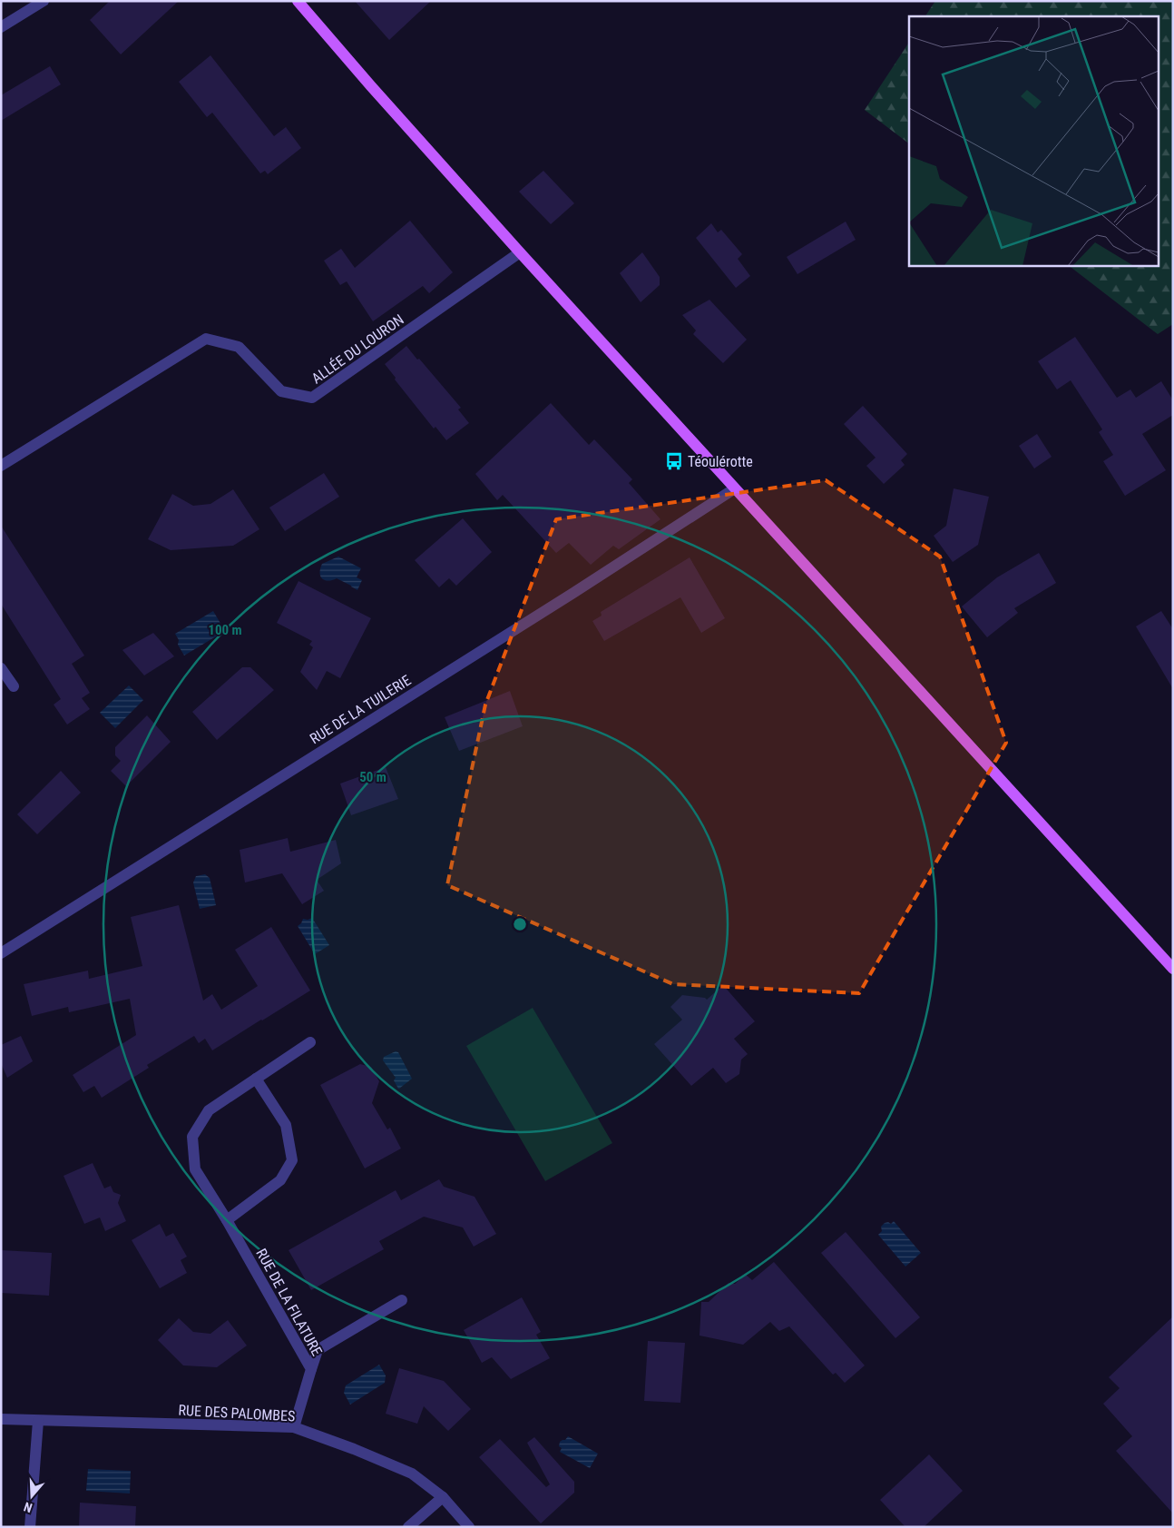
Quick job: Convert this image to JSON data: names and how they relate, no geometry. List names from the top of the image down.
{
  "streets": {
    "street": [
      "ALLÉE DU LOURON",
      "RUE DE LA TUILERIE",
      "RUE DE LA FILATURE",
      "RUE DES PALOMBES"
    ]
  },
  "crossings": [
    ["RUE DE LA FILATURE", "RUE DES PALOMBES"]
  ],
  "places": {
    "bus stop": ["Téoulérotte"]
  },
  "north": "bottom",
  "rings": ["100 m", "50 m"]
}
